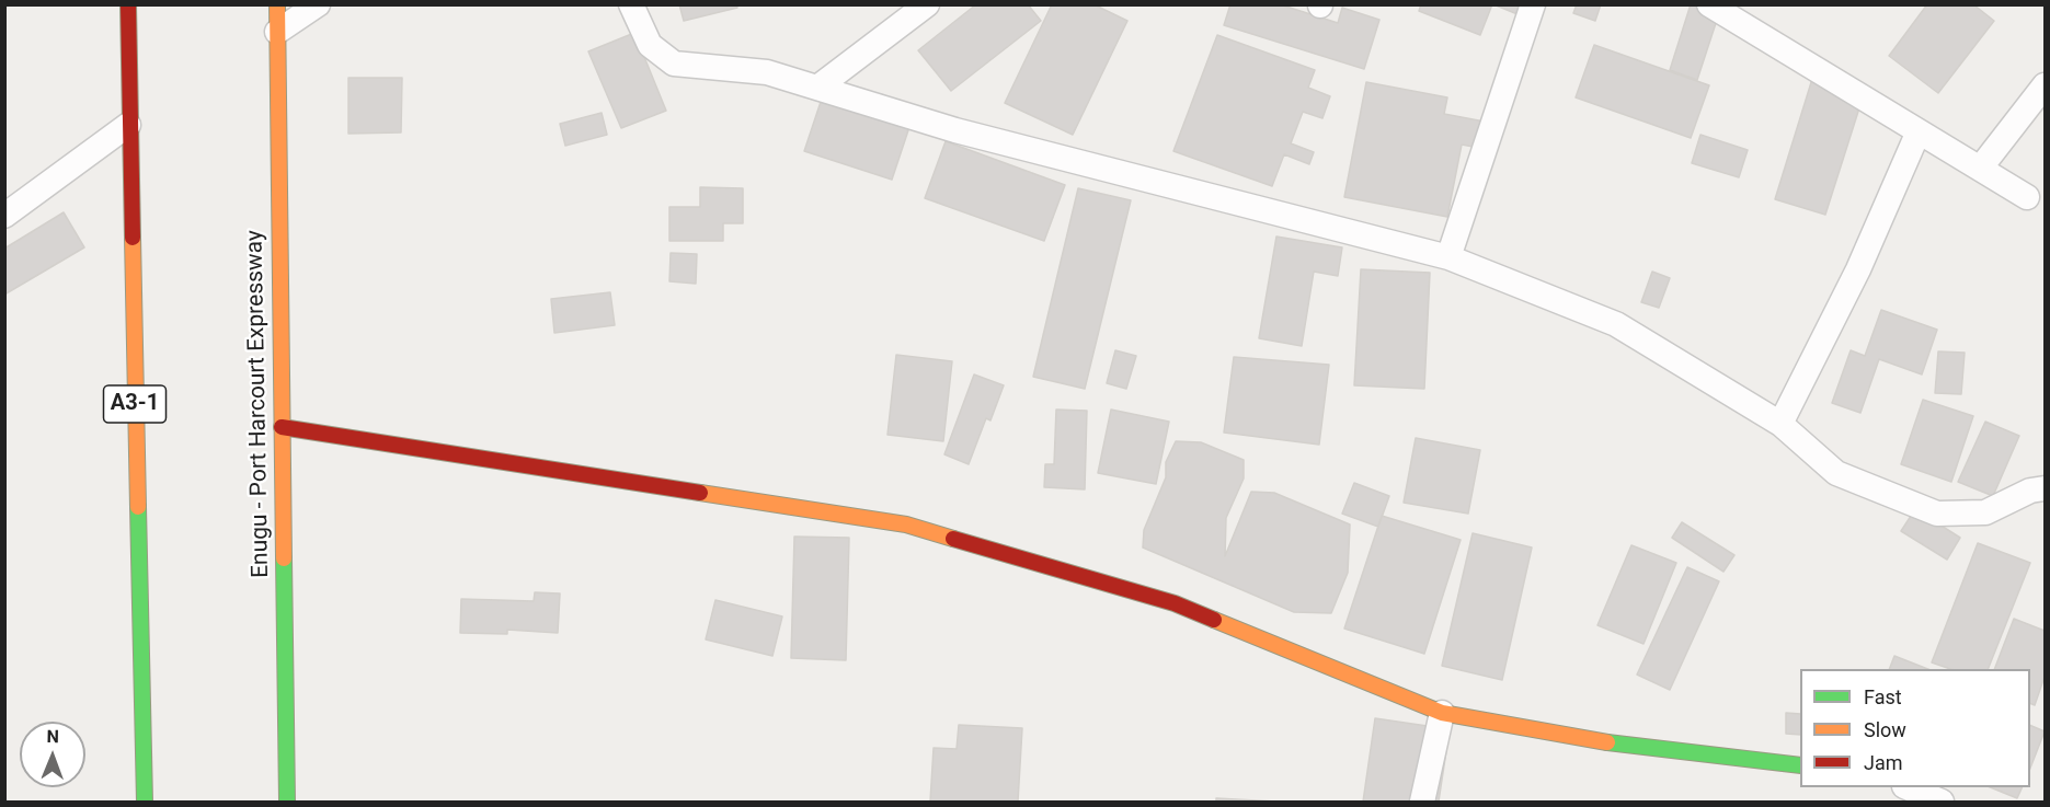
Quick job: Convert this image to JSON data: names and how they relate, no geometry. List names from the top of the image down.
{
  "streets": {
    "main road": ["A3-1", "Enugu - Port Harcourt Expressway"]
  },
  "legend": ["Fast", "Slow", "Jam"],
  "north": "top"
}
